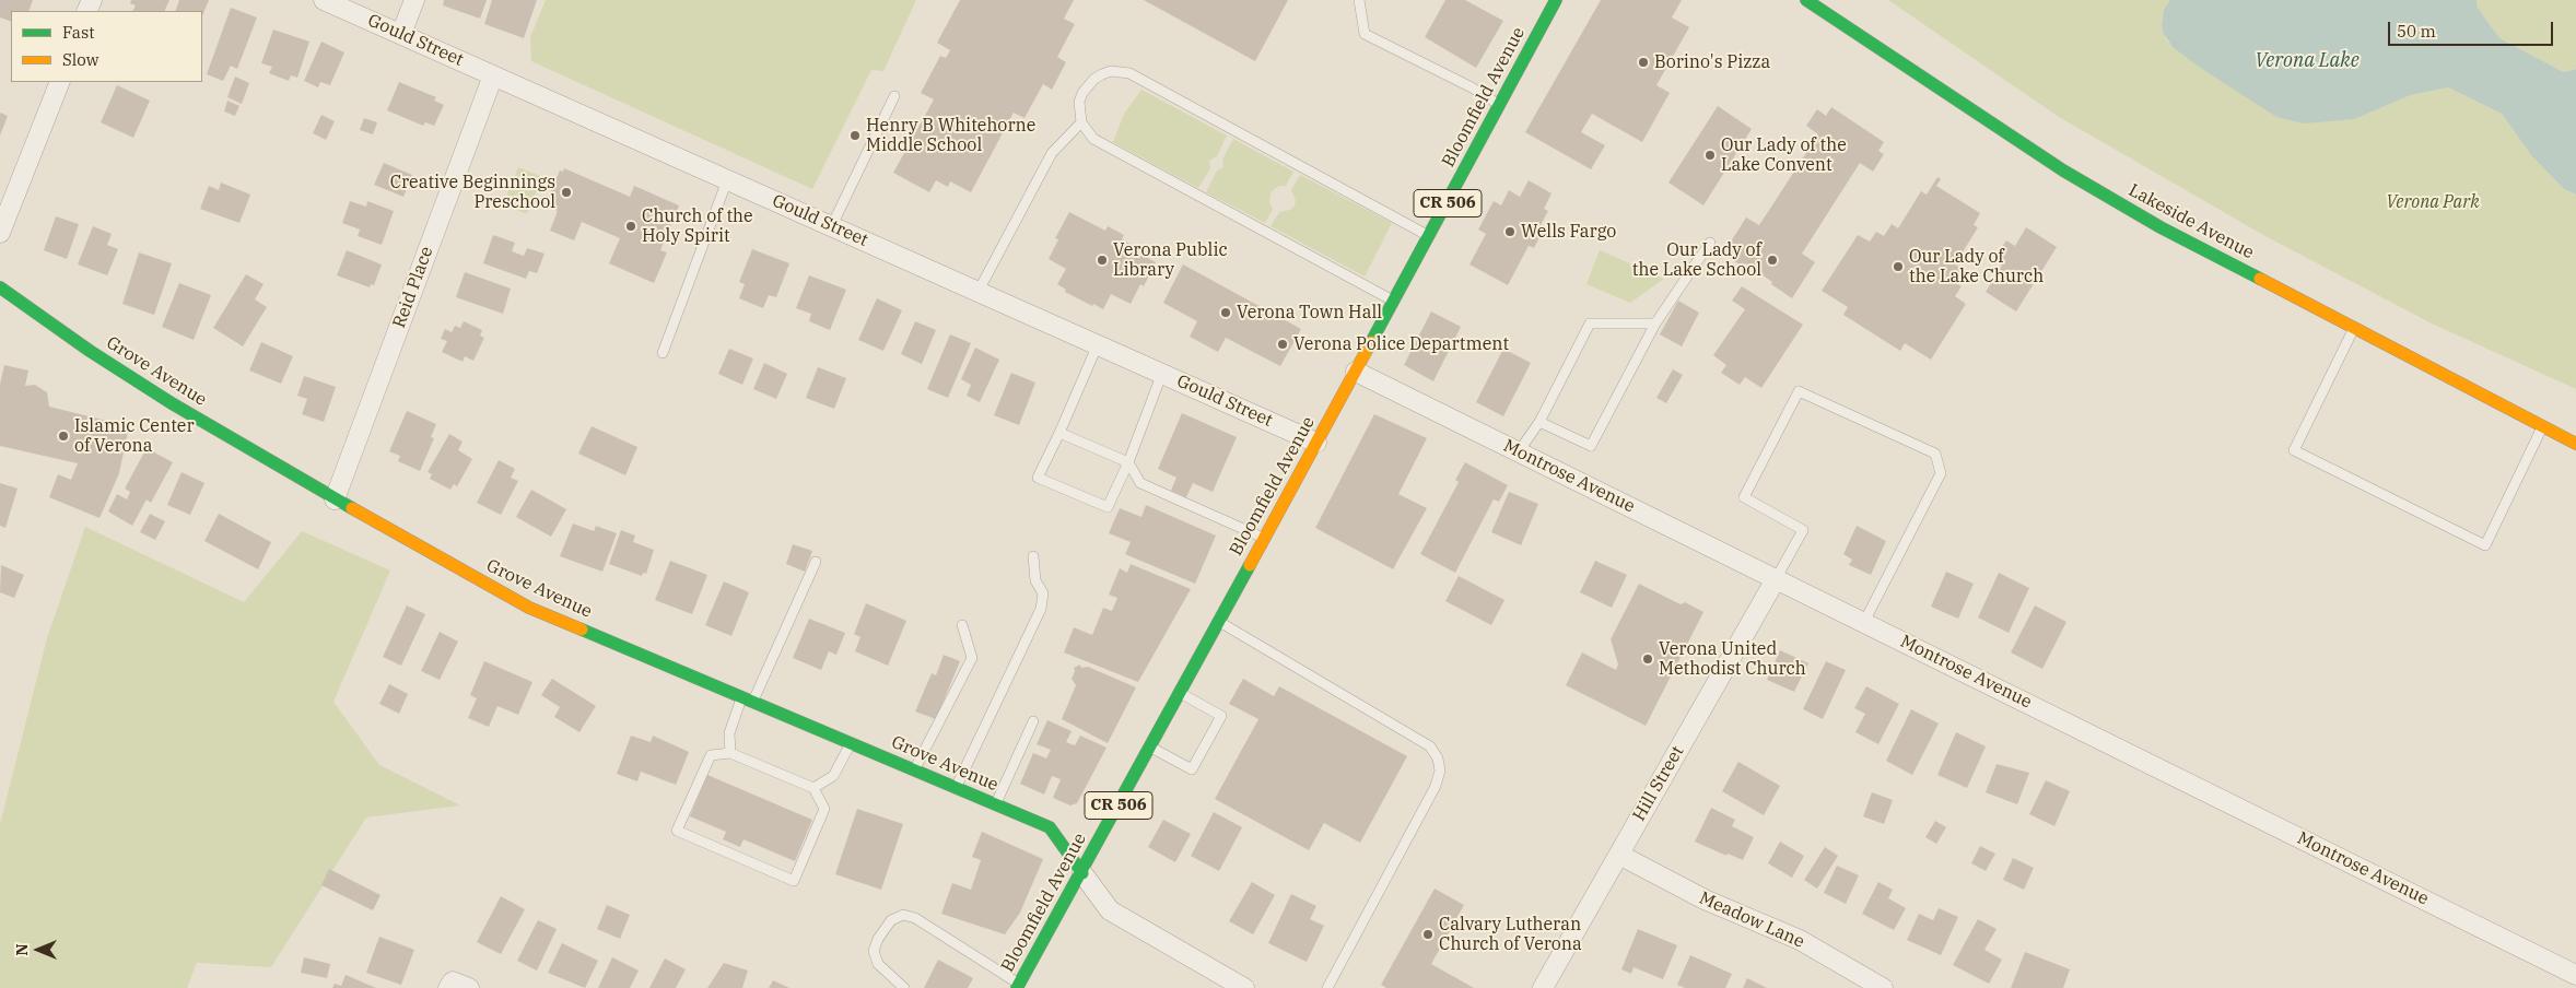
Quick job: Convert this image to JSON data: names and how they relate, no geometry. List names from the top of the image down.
{
  "streets": {
    "main road": [
      "Bloomfield Avenue",
      "CR 506",
      "Lakeside Avenue",
      "Grove Avenue"
    ],
    "street": [
      "Gould Street",
      "Reid Place",
      "Montrose Avenue",
      "Hill Street",
      "Meadow Lane"
    ]
  },
  "crossings": [
    ["Gould Street", "Bloomfield Avenue"],
    ["Gould Street", "Reid Place"],
    ["Bloomfield Avenue", "Grove Avenue"],
    ["Bloomfield Avenue", "Montrose Avenue"],
    ["Reid Place", "Grove Avenue"],
    ["Montrose Avenue", "Hill Street"],
    ["Hill Street", "Meadow Lane"]
  ],
  "water": ["Verona Lake"],
  "parks": ["Verona Park"],
  "places": [
    "Borino's Pizza",
    "Henry B Whitehorne Middle School",
    "Our Lady of the Lake Convent",
    "Creative Beginnings Preschool",
    "Church of the Holy Spirit",
    "Wells Fargo",
    "Verona Public Library",
    "Our Lady of the Lake School",
    "Our Lady of the Lake Church",
    "Verona Town Hall",
    "Verona Police Department",
    "Islamic Center of Verona",
    "Verona United Methodist Church",
    "Calvary Lutheran Church of Verona"
  ],
  "legend": ["Fast", "Slow"],
  "scale_bar": "50 m",
  "north": "left"
}
